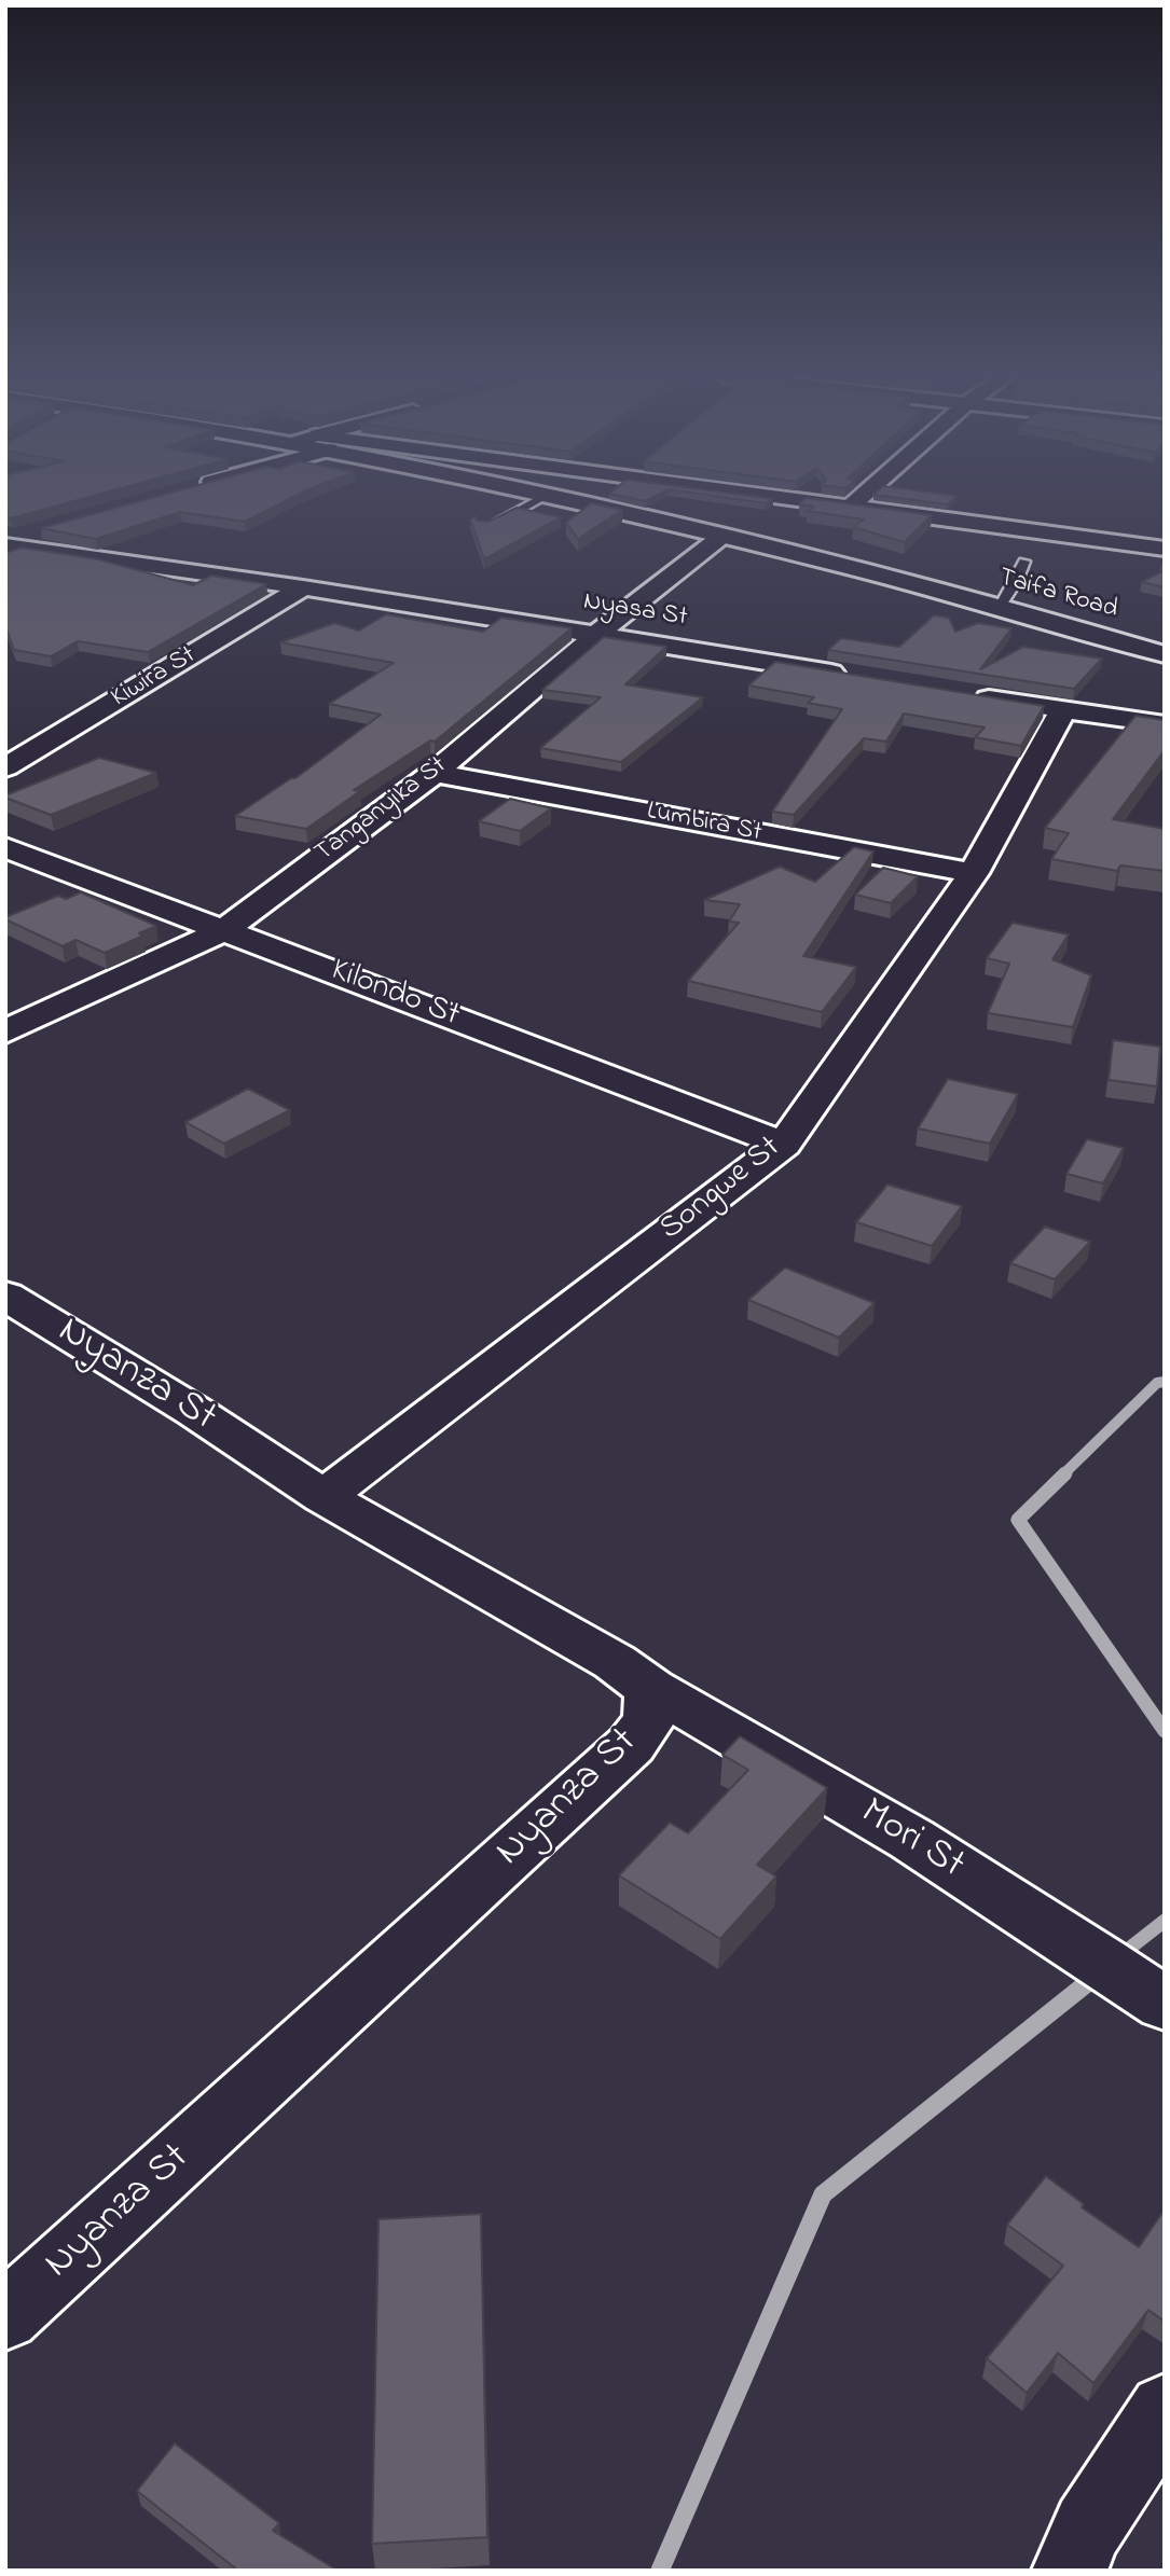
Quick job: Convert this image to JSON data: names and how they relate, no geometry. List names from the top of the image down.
{
  "streets": {
    "main road": [
      "Taifa Road",
      "Nyasa St",
      "Kiwira St",
      "Tanganyika St",
      "Lumbira St",
      "Kilondo St",
      "Songwe St",
      "Nyanza St",
      "Mori St"
    ]
  },
  "crossings": [
    ["Taifa Road", "Tanganyika St"],
    ["Nyasa St", "Kiwira St"],
    ["Nyasa St", "Tanganyika St"],
    ["Tanganyika St", "Lumbira St"],
    ["Tanganyika St", "Kilondo St"],
    ["Lumbira St", "Songwe St"],
    ["Kilondo St", "Songwe St"],
    ["Songwe St", "Nyanza St"],
    ["Nyanza St", "Mori St"]
  ]
}
